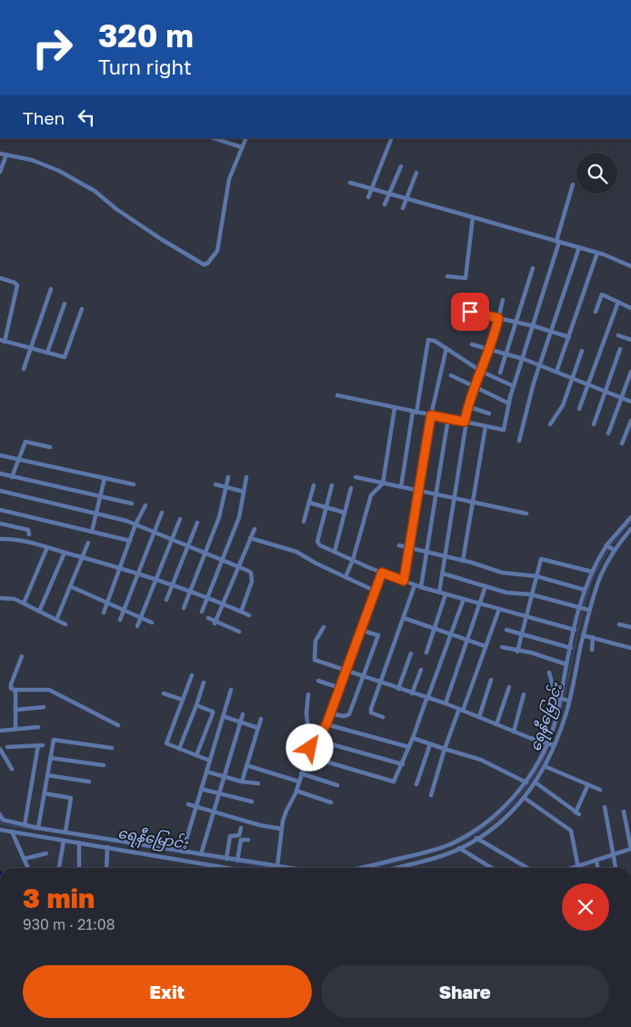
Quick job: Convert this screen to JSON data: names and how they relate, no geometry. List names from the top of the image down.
{
  "water": ["ရေနီမြောင်း"],
  "page": {
    "turn": ["320 m", "Turn right"],
    "then": "Then",
    "heading": ["3 min", "930 m · 21:08"],
    "buttons": ["Exit", "Share"]
  }
}
